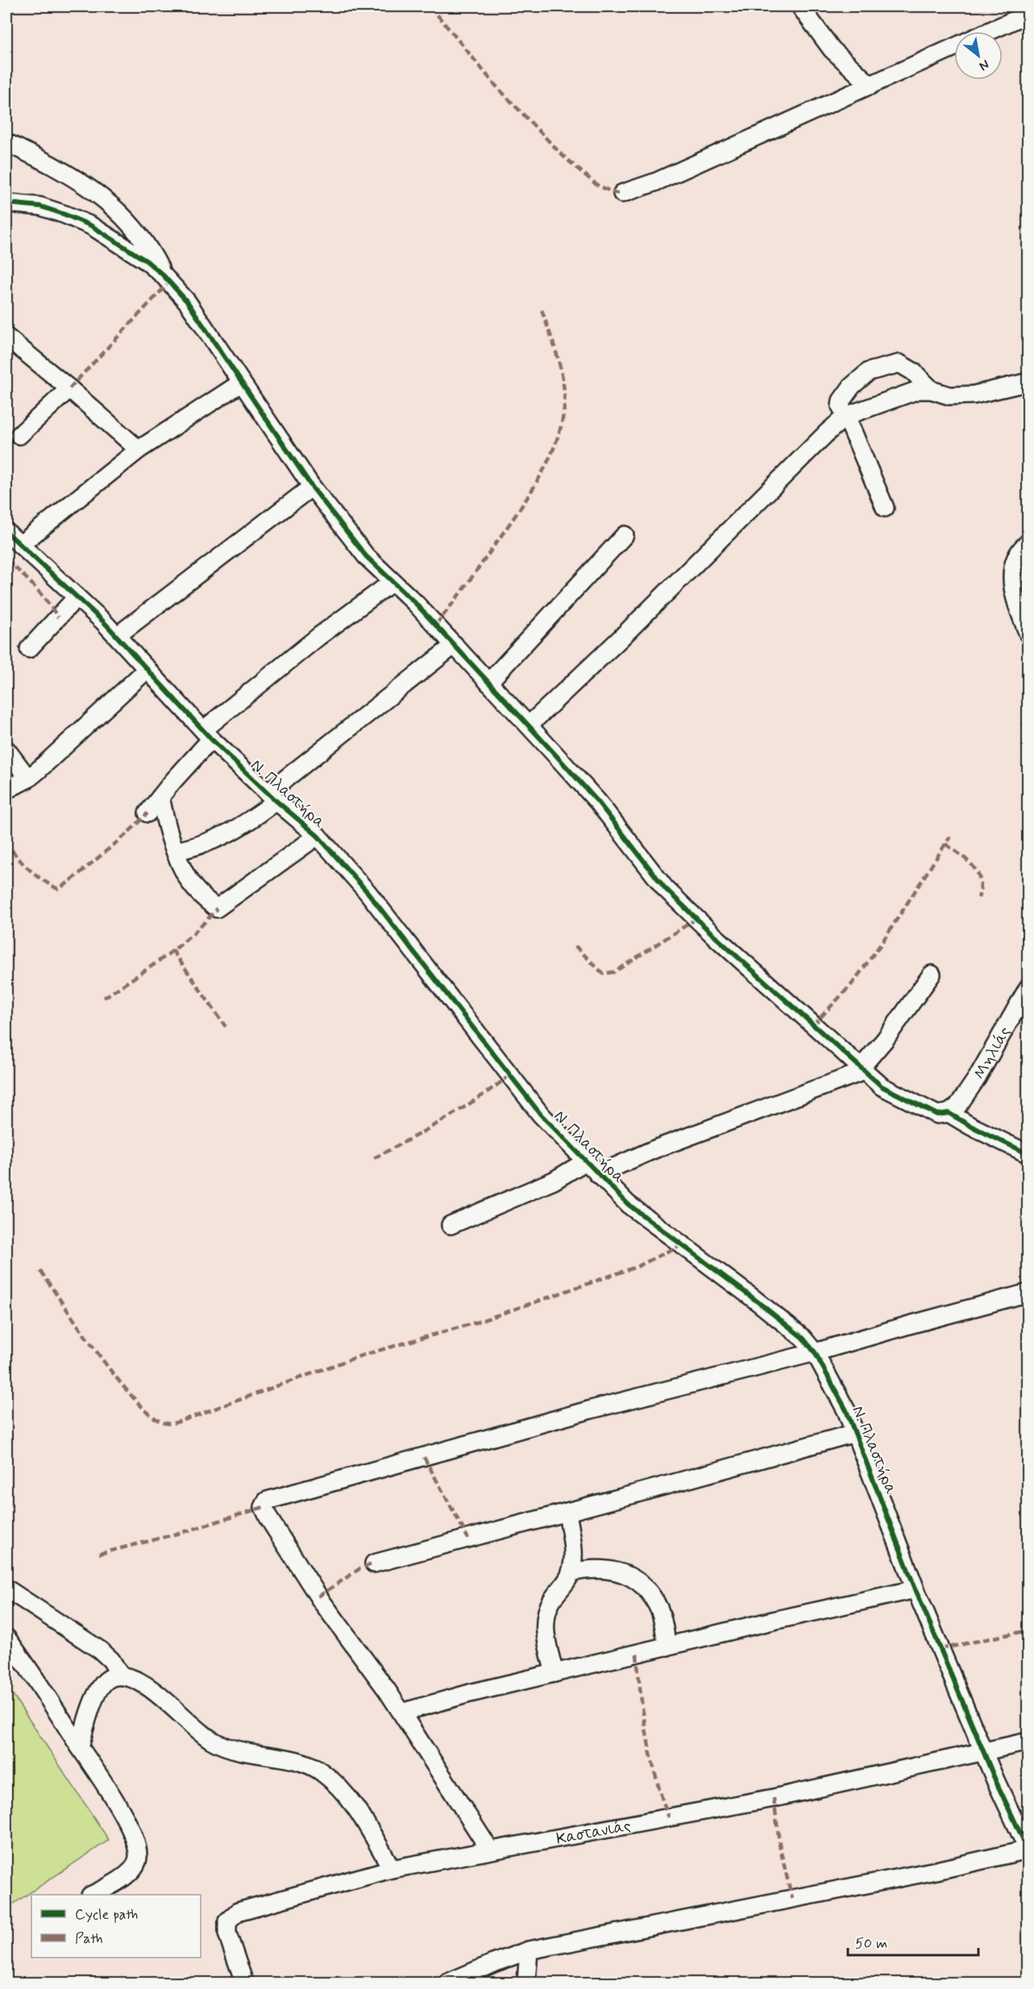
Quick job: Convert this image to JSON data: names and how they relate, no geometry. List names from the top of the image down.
{
  "streets": {
    "street": ["Ν. Πλαστήρα", "Μηλιάς", "Καστανιάς"]
  },
  "crossings": [
    ["Ν. Πλαστήρα", "Καστανιάς"]
  ],
  "legend": ["Cycle path", "Path"],
  "scale_bar": "50 m",
  "north": "bottom right"
}
